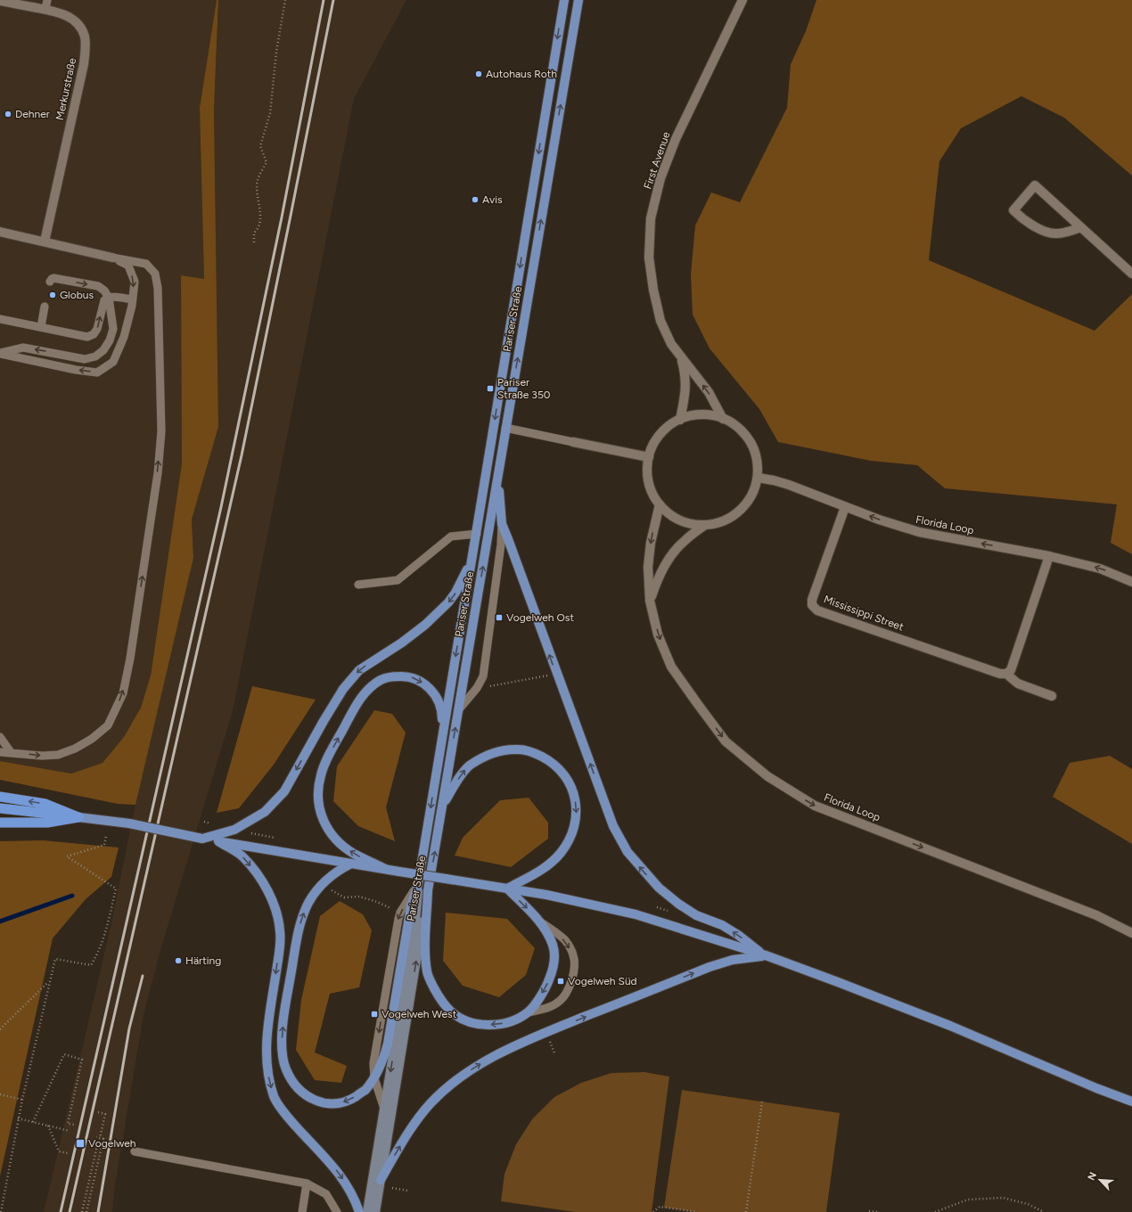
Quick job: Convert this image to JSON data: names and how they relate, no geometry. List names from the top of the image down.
{
  "streets": {
    "main road": ["Pariser Straße"],
    "street": [
      "Merkurstraße",
      "First Avenue",
      "Florida Loop",
      "Mississippi Street"
    ]
  },
  "crossings": [
    ["First Avenue", "Florida Loop"],
    ["Florida Loop", "Mississippi Street"]
  ],
  "places": {
    "other": [
      "Autohaus Roth",
      "Dehner",
      "Avis",
      "Globus",
      "Härting"
    ],
    "transit": [
      "Pariser Straße 350",
      "Vogelweh Ost",
      "Vogelweh Süd",
      "Vogelweh West",
      "Vogelweh"
    ]
  },
  "north": "top left"
}
